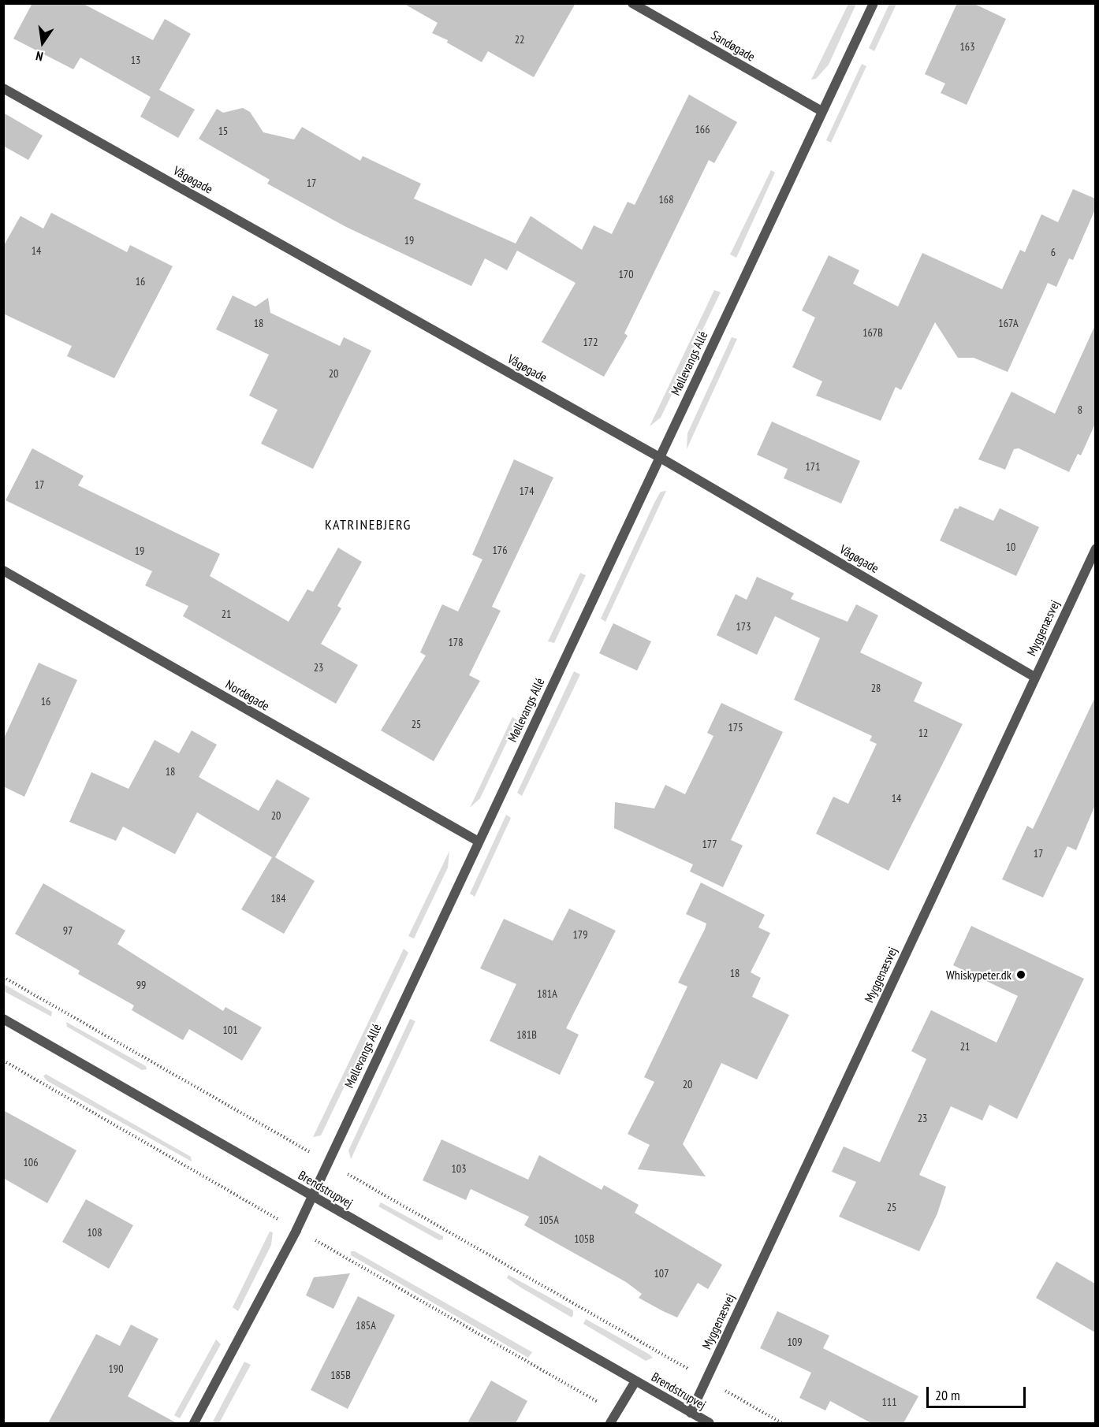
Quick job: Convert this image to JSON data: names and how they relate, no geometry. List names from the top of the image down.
{
  "streets": {
    "street": [
      "Sandøgade",
      "Vågøgade",
      "Møllevangs Allé",
      "Myggenæsvej",
      "Nordøgade",
      "Brendstrupvej"
    ]
  },
  "crossings": [
    ["Sandøgade", "Møllevangs Allé"],
    ["Vågøgade", "Møllevangs Allé"],
    ["Vågøgade", "Myggenæsvej"],
    ["Møllevangs Allé", "Nordøgade"],
    ["Møllevangs Allé", "Brendstrupvej"],
    ["Myggenæsvej", "Brendstrupvej"]
  ],
  "districts": ["KATRINEBJERG"],
  "places": ["Whiskypeter.dk"],
  "house_numbers": [
    "22",
    "163",
    "13",
    "166",
    "15",
    "17",
    "168",
    "19",
    "14",
    "6",
    "170",
    "16",
    "18",
    "167A",
    "167B",
    "172",
    "20",
    "8",
    "171",
    "17",
    "174",
    "10",
    "176",
    "19",
    "21",
    "173",
    "178",
    "23",
    "28",
    "16",
    "25",
    "175",
    "12",
    "18",
    "14",
    "20",
    "177",
    "17",
    "184",
    "97",
    "179",
    "18",
    "99",
    "181A",
    "101",
    "181B",
    "21",
    "20",
    "23",
    "106",
    "103",
    "25",
    "105A",
    "108",
    "105B",
    "107",
    "185A",
    "109",
    "190",
    "185B",
    "111"
  ],
  "scale_bar": "20 m",
  "north": "bottom"
}
